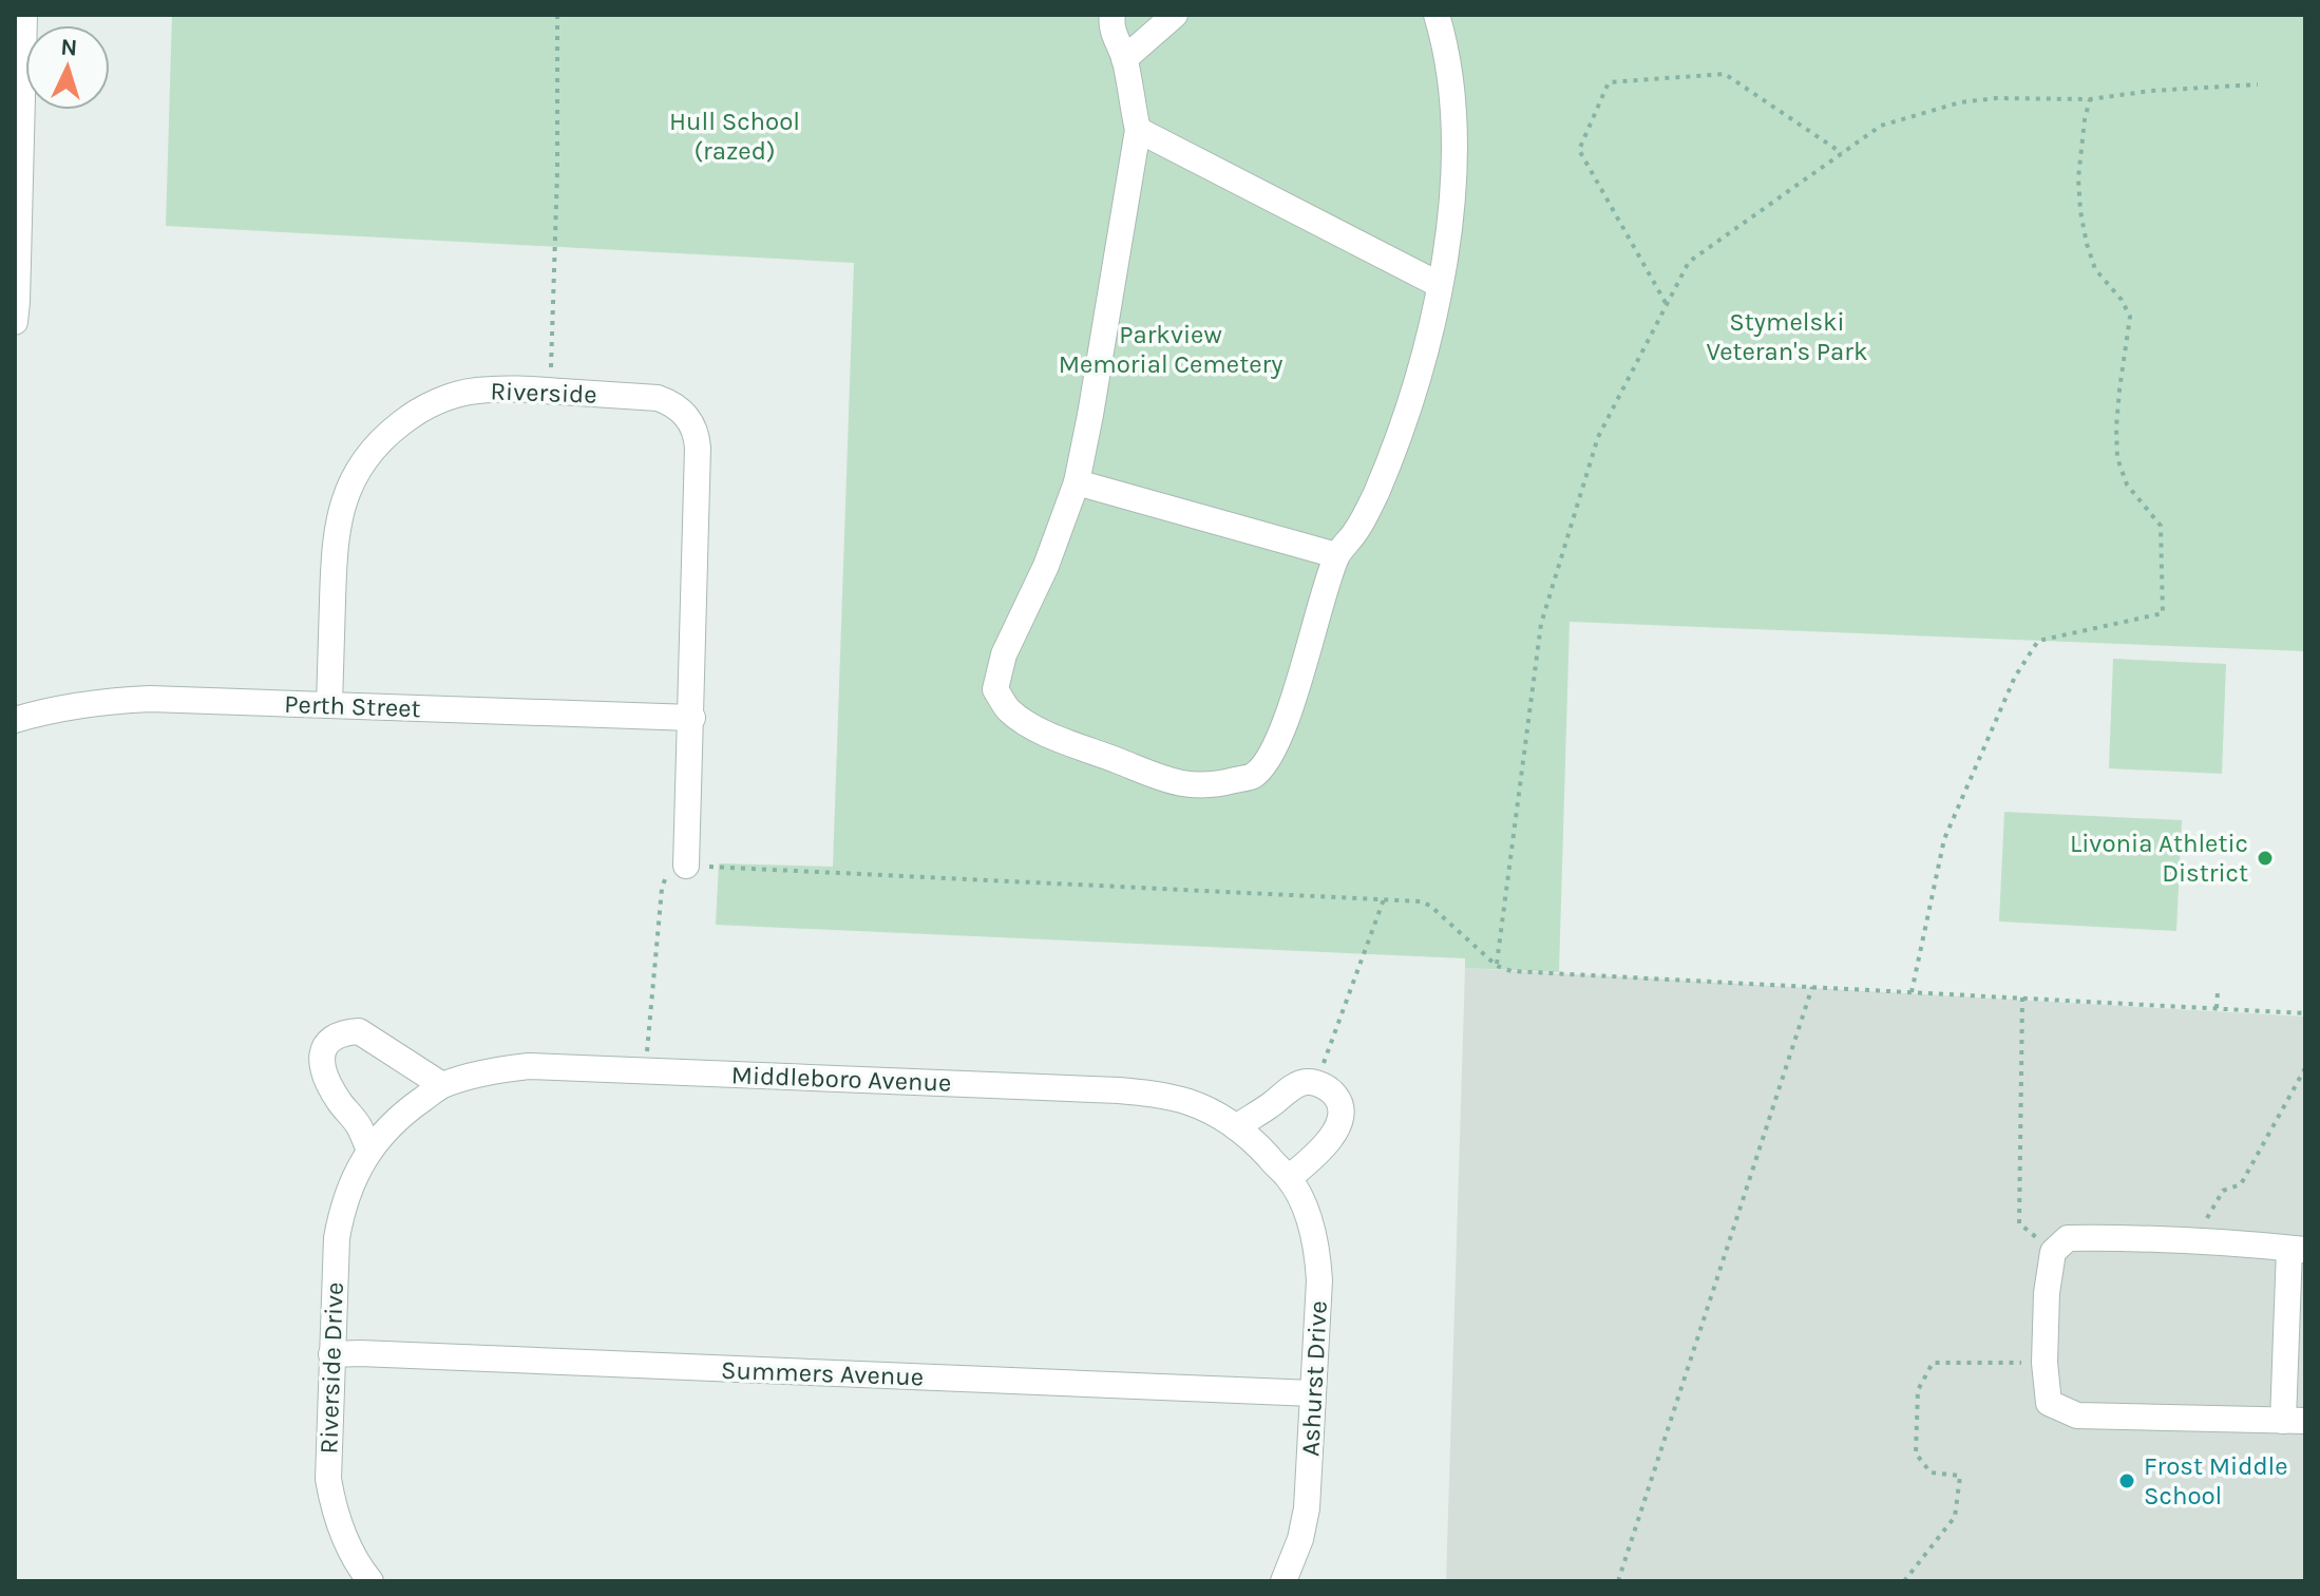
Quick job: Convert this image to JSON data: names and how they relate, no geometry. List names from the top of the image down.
{
  "streets": {
    "street": [
      "Riverside",
      "Perth Street",
      "Middleboro Avenue",
      "Riverside Drive",
      "Summers Avenue",
      "Ashurst Drive"
    ]
  },
  "crossings": [
    ["Riverside", "Perth Street"],
    ["Middleboro Avenue", "Riverside Drive"],
    ["Middleboro Avenue", "Ashurst Drive"],
    ["Riverside Drive", "Summers Avenue"],
    ["Summers Avenue", "Ashurst Drive"]
  ],
  "parks": ["Hull School (razed)", "Stymelski Veteran's Park", "Parkview Memorial Cemetery"],
  "places": ["Livonia Athletic District", "Frost Middle School"],
  "north": "top"
}
